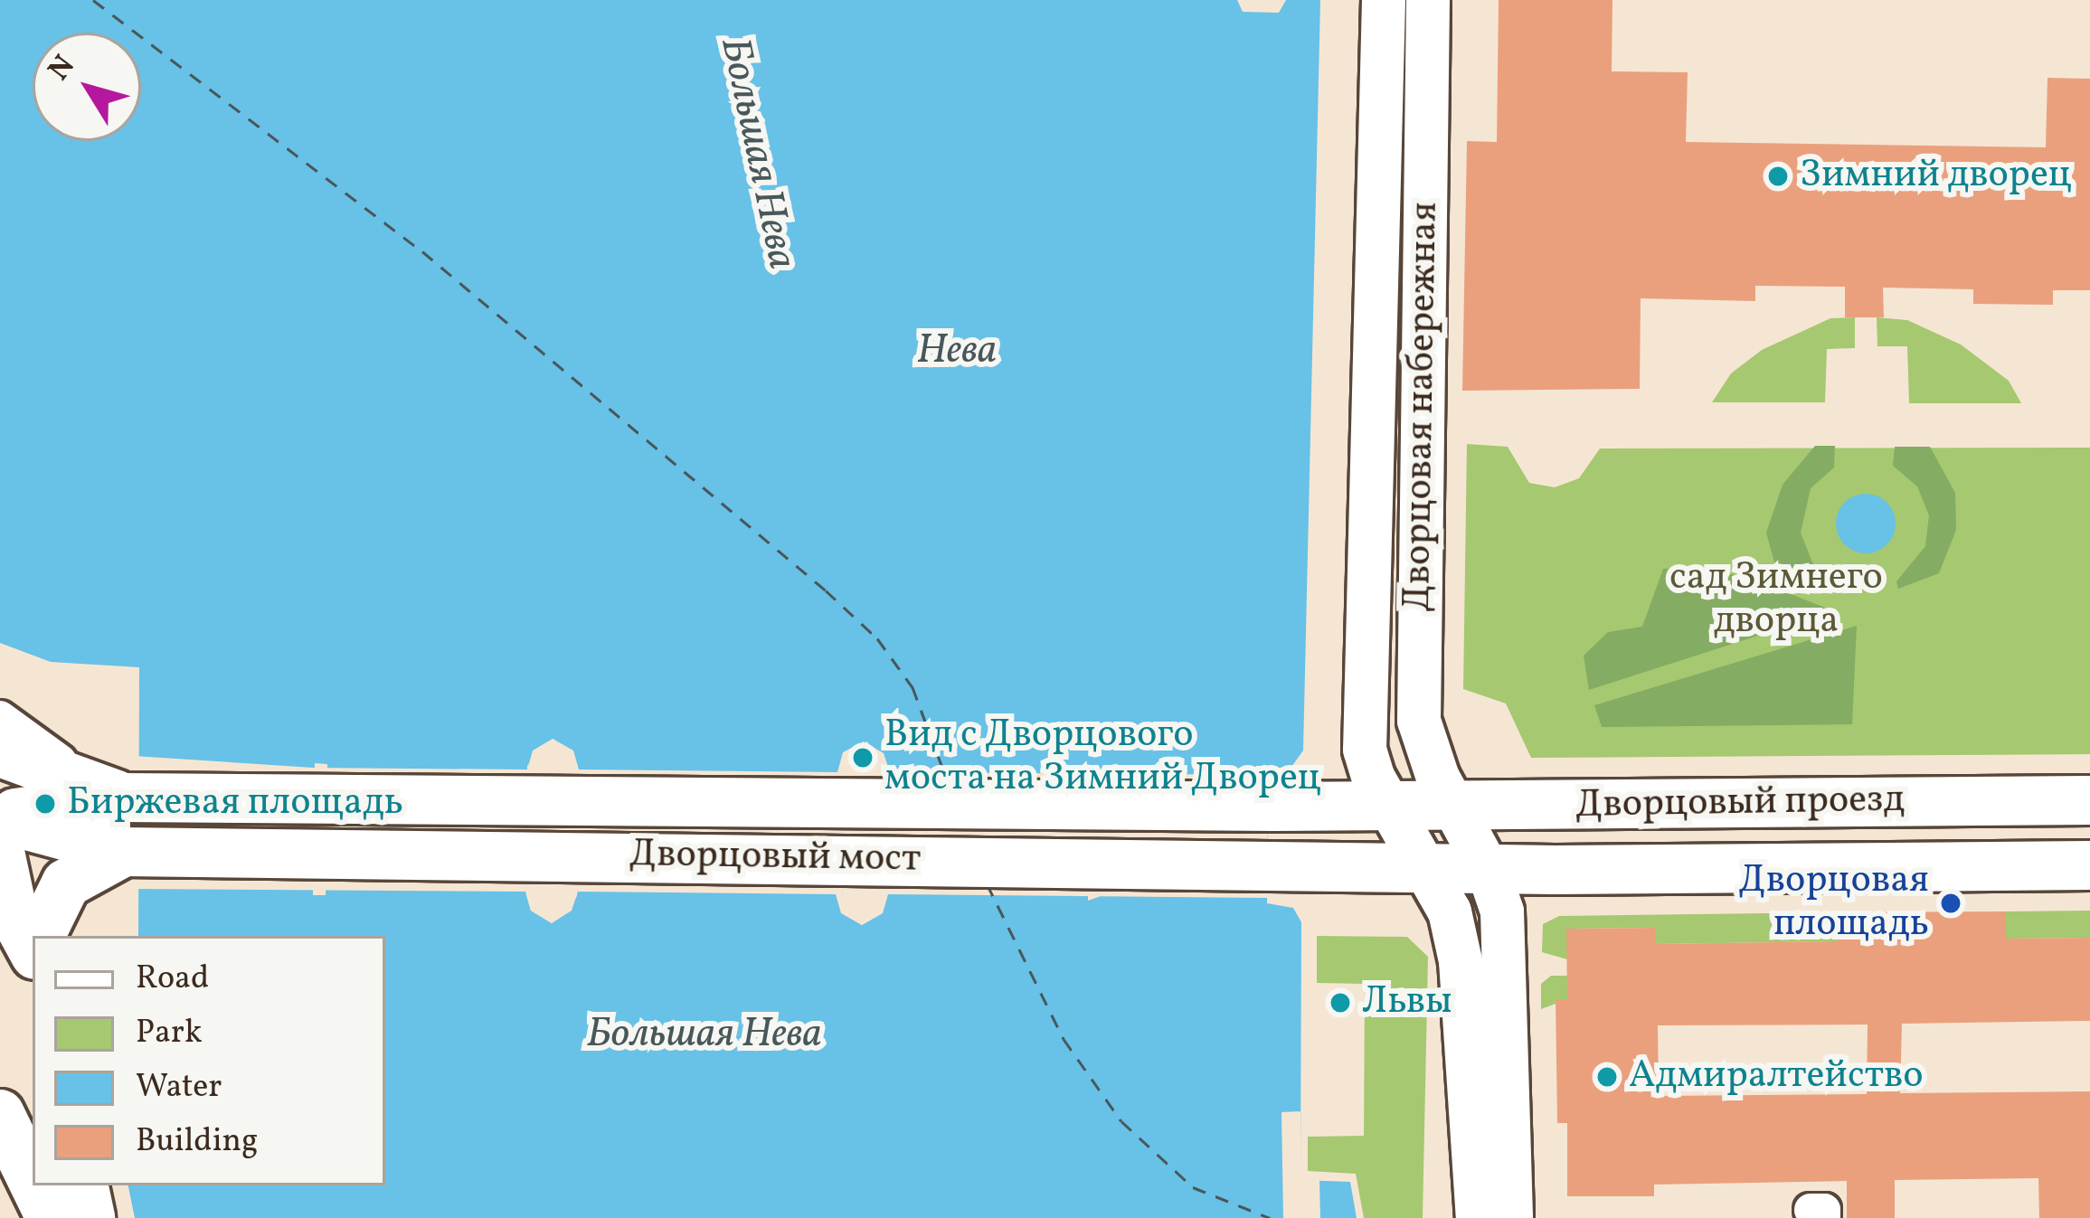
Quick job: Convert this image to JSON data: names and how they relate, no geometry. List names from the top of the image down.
{
  "streets": {
    "main road": ["Дворцовая набережная", "Дворцовый проезд", "Дворцовый мост"]
  },
  "crossings": [
    ["Дворцовая набережная", "Дворцовый проезд"],
    ["Дворцовая набережная", "Дворцовый мост"],
    ["Дворцовый проезд", "Дворцовый мост"]
  ],
  "water": ["Большая Нева", "Нева"],
  "parks": ["сад Зимнего дворца"],
  "places": [
    "Зимний дворец",
    "Вид с Дворцового моста на Зимний Дворец",
    "Биржевая площадь",
    "Дворцовая площадь",
    "Львы",
    "Адмиралтейство"
  ],
  "legend": [
    "Road",
    "Park",
    "Water",
    "Building"
  ],
  "north": "top left"
}
